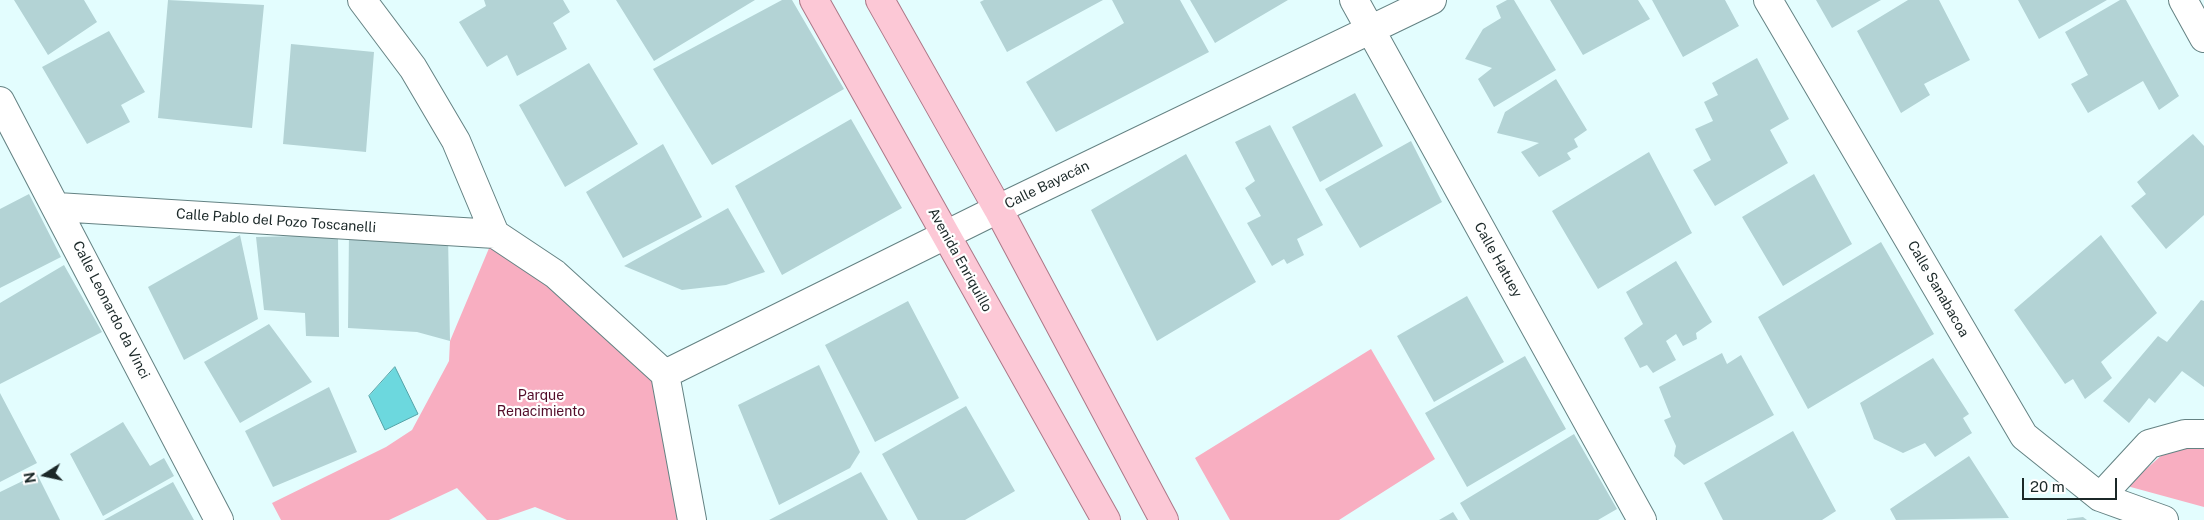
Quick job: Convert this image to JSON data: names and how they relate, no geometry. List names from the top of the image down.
{
  "streets": {
    "main road": ["Avenida Enriquillo"],
    "street": [
      "Calle Bayacán",
      "Calle Pablo del Pozo Toscanelli",
      "Calle Hatuey",
      "Calle Sanabacoa",
      "Calle Leonardo da Vinci"
    ]
  },
  "crossings": [
    ["Calle Bayacán", "Avenida Enriquillo"],
    ["Calle Bayacán", "Calle Hatuey"],
    ["Calle Pablo del Pozo Toscanelli", "Calle Leonardo da Vinci"]
  ],
  "parks": ["Parque Renacimiento"],
  "scale_bar": "20 m",
  "north": "left"
}
